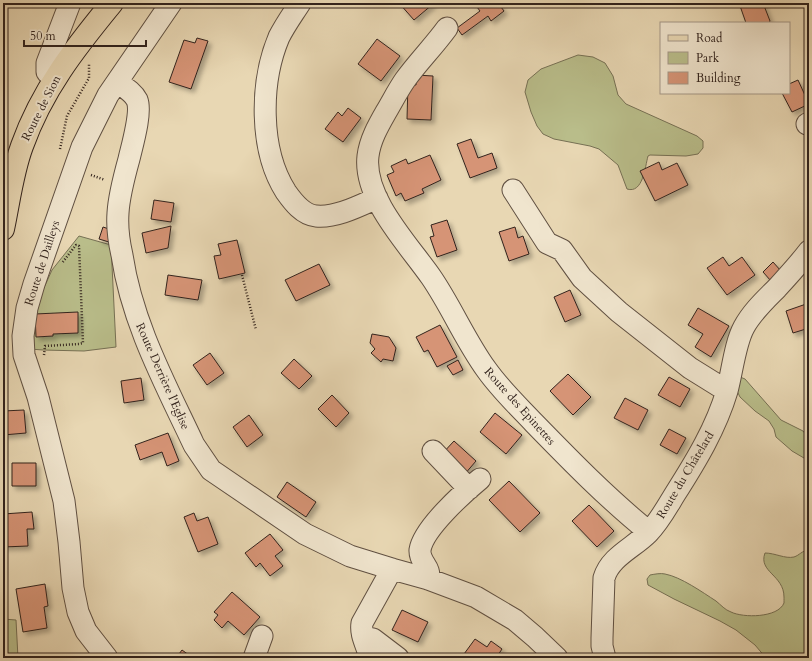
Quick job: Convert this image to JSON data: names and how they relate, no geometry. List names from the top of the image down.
{
  "streets": {
    "main road": ["Route de Sion"],
    "street": [
      "Route de Dailleys",
      "Route Derrière l'Eglise",
      "Route des Epinettes",
      "Route du Châtelard"
    ]
  },
  "crossings": [
    ["Route de Dailleys", "Route Derrière l'Eglise"],
    ["Route des Epinettes", "Route du Châtelard"]
  ],
  "legend": ["Road", "Park", "Building"],
  "scale_bar": "50 m"
}
